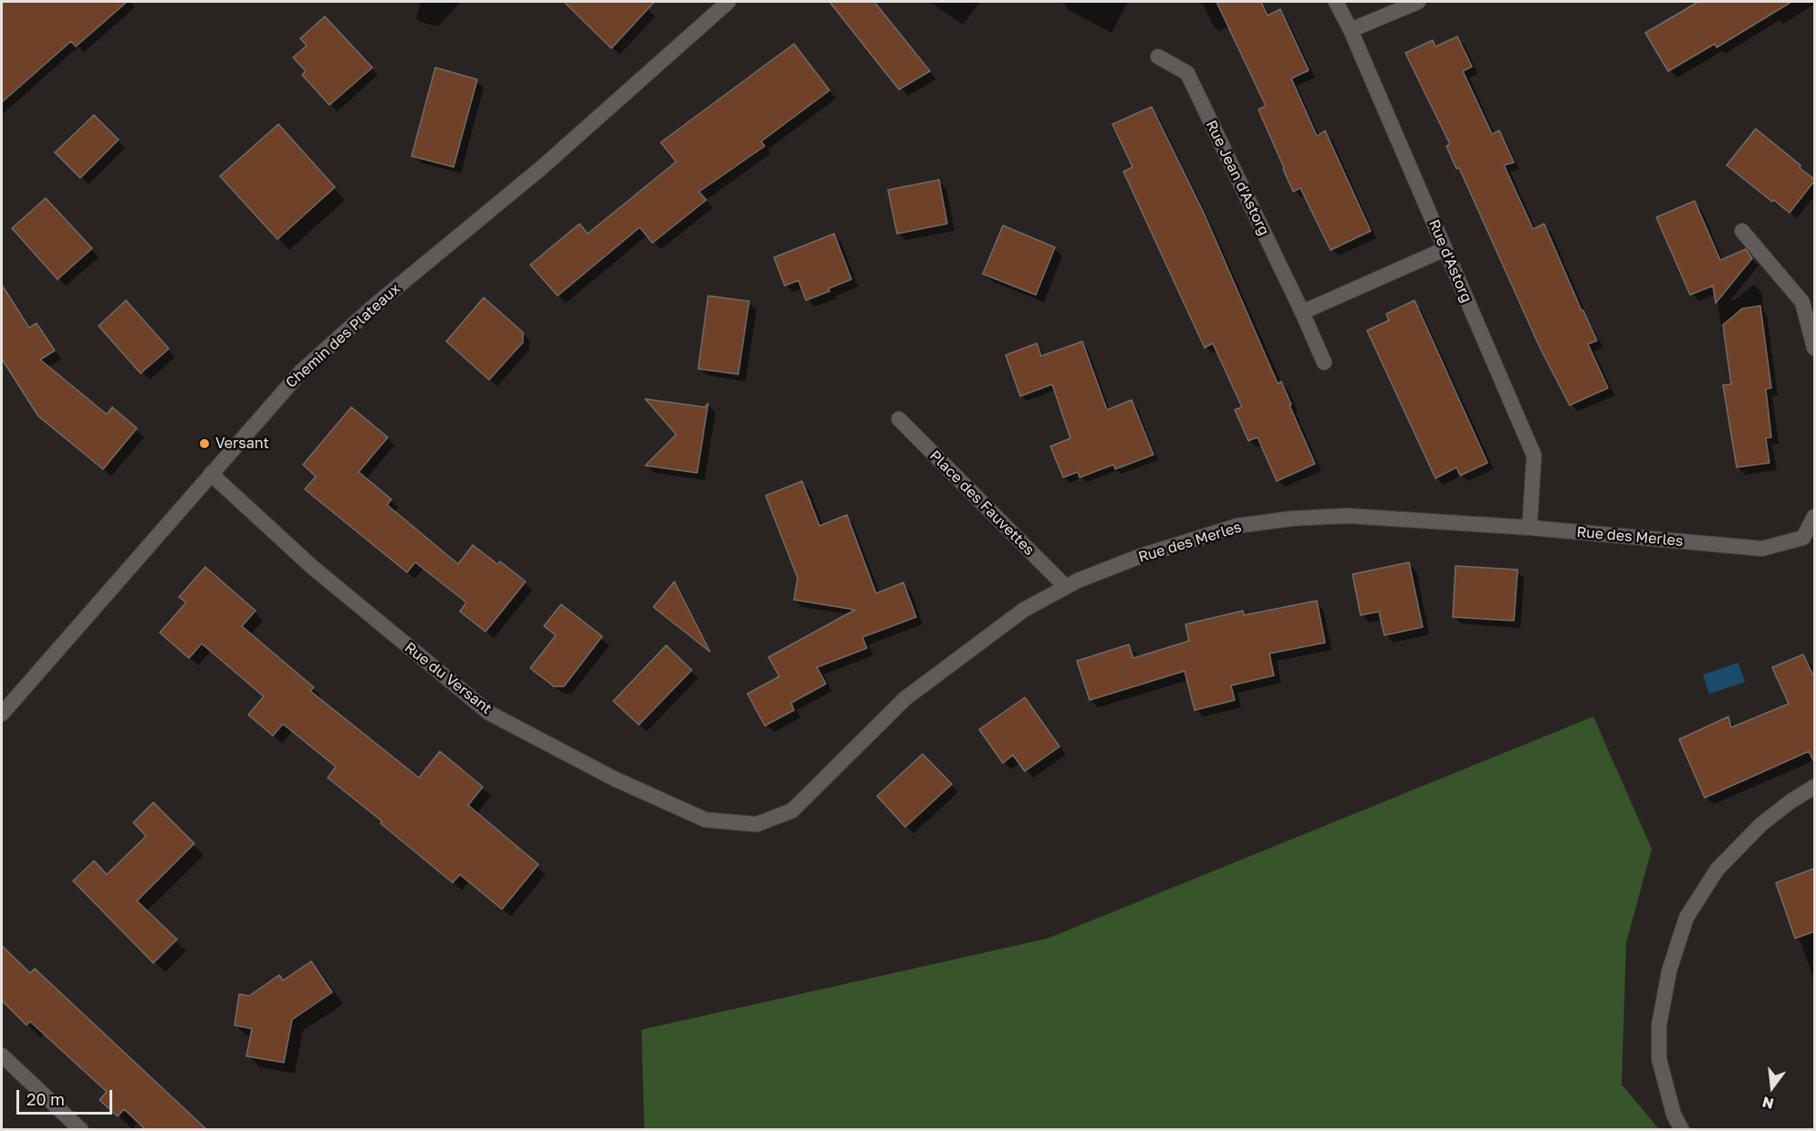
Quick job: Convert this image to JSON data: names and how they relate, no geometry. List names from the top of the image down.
{
  "streets": {
    "street": [
      "Rue Jean d'Astorg",
      "Rue d'Astorg",
      "Chemin des Plateaux",
      "Place des Fauvettes",
      "Rue des Merles",
      "Rue du Versant"
    ]
  },
  "crossings": [
    ["Rue d'Astorg", "Rue des Merles"],
    ["Chemin des Plateaux", "Rue du Versant"],
    ["Place des Fauvettes", "Rue des Merles"],
    ["Rue des Merles", "Rue du Versant"]
  ],
  "places": ["Versant"],
  "scale_bar": "20 m",
  "north": "bottom"
}
